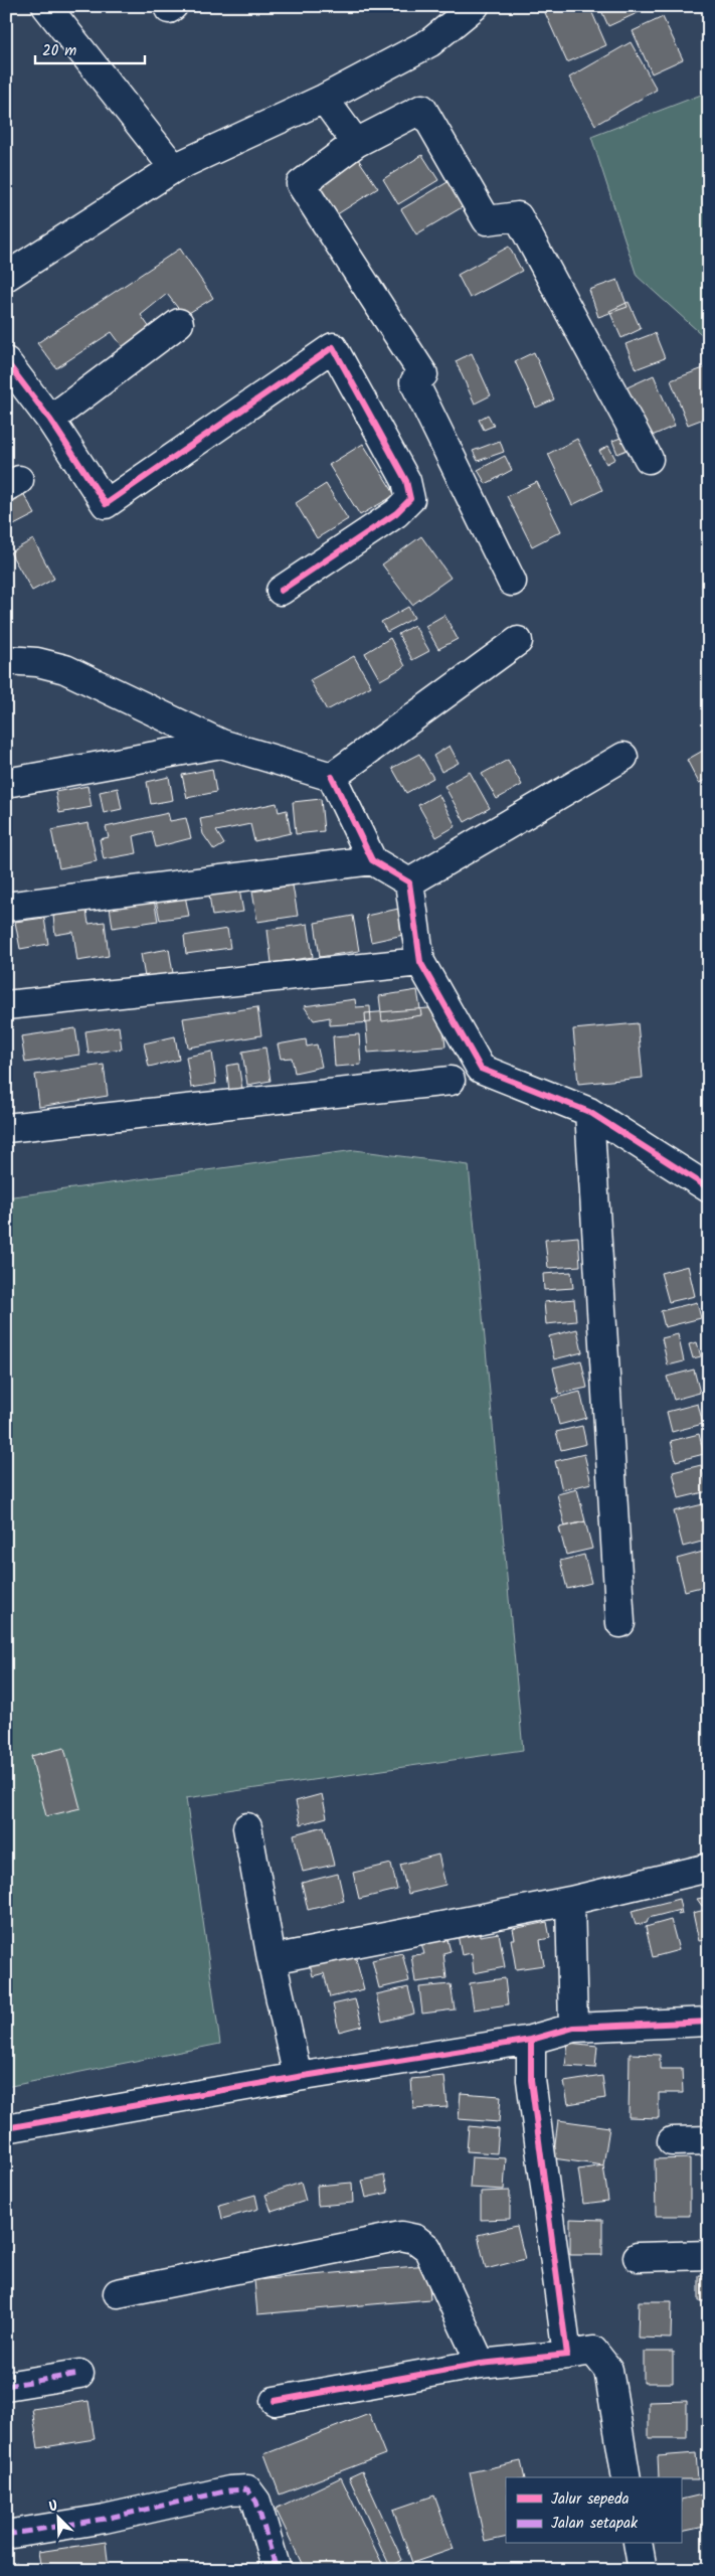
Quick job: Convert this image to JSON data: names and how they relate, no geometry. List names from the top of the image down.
{
  "legend": ["Jalur sepeda", "Jalan setapak"],
  "scale_bar": "20 m",
  "north": "top left"
}
